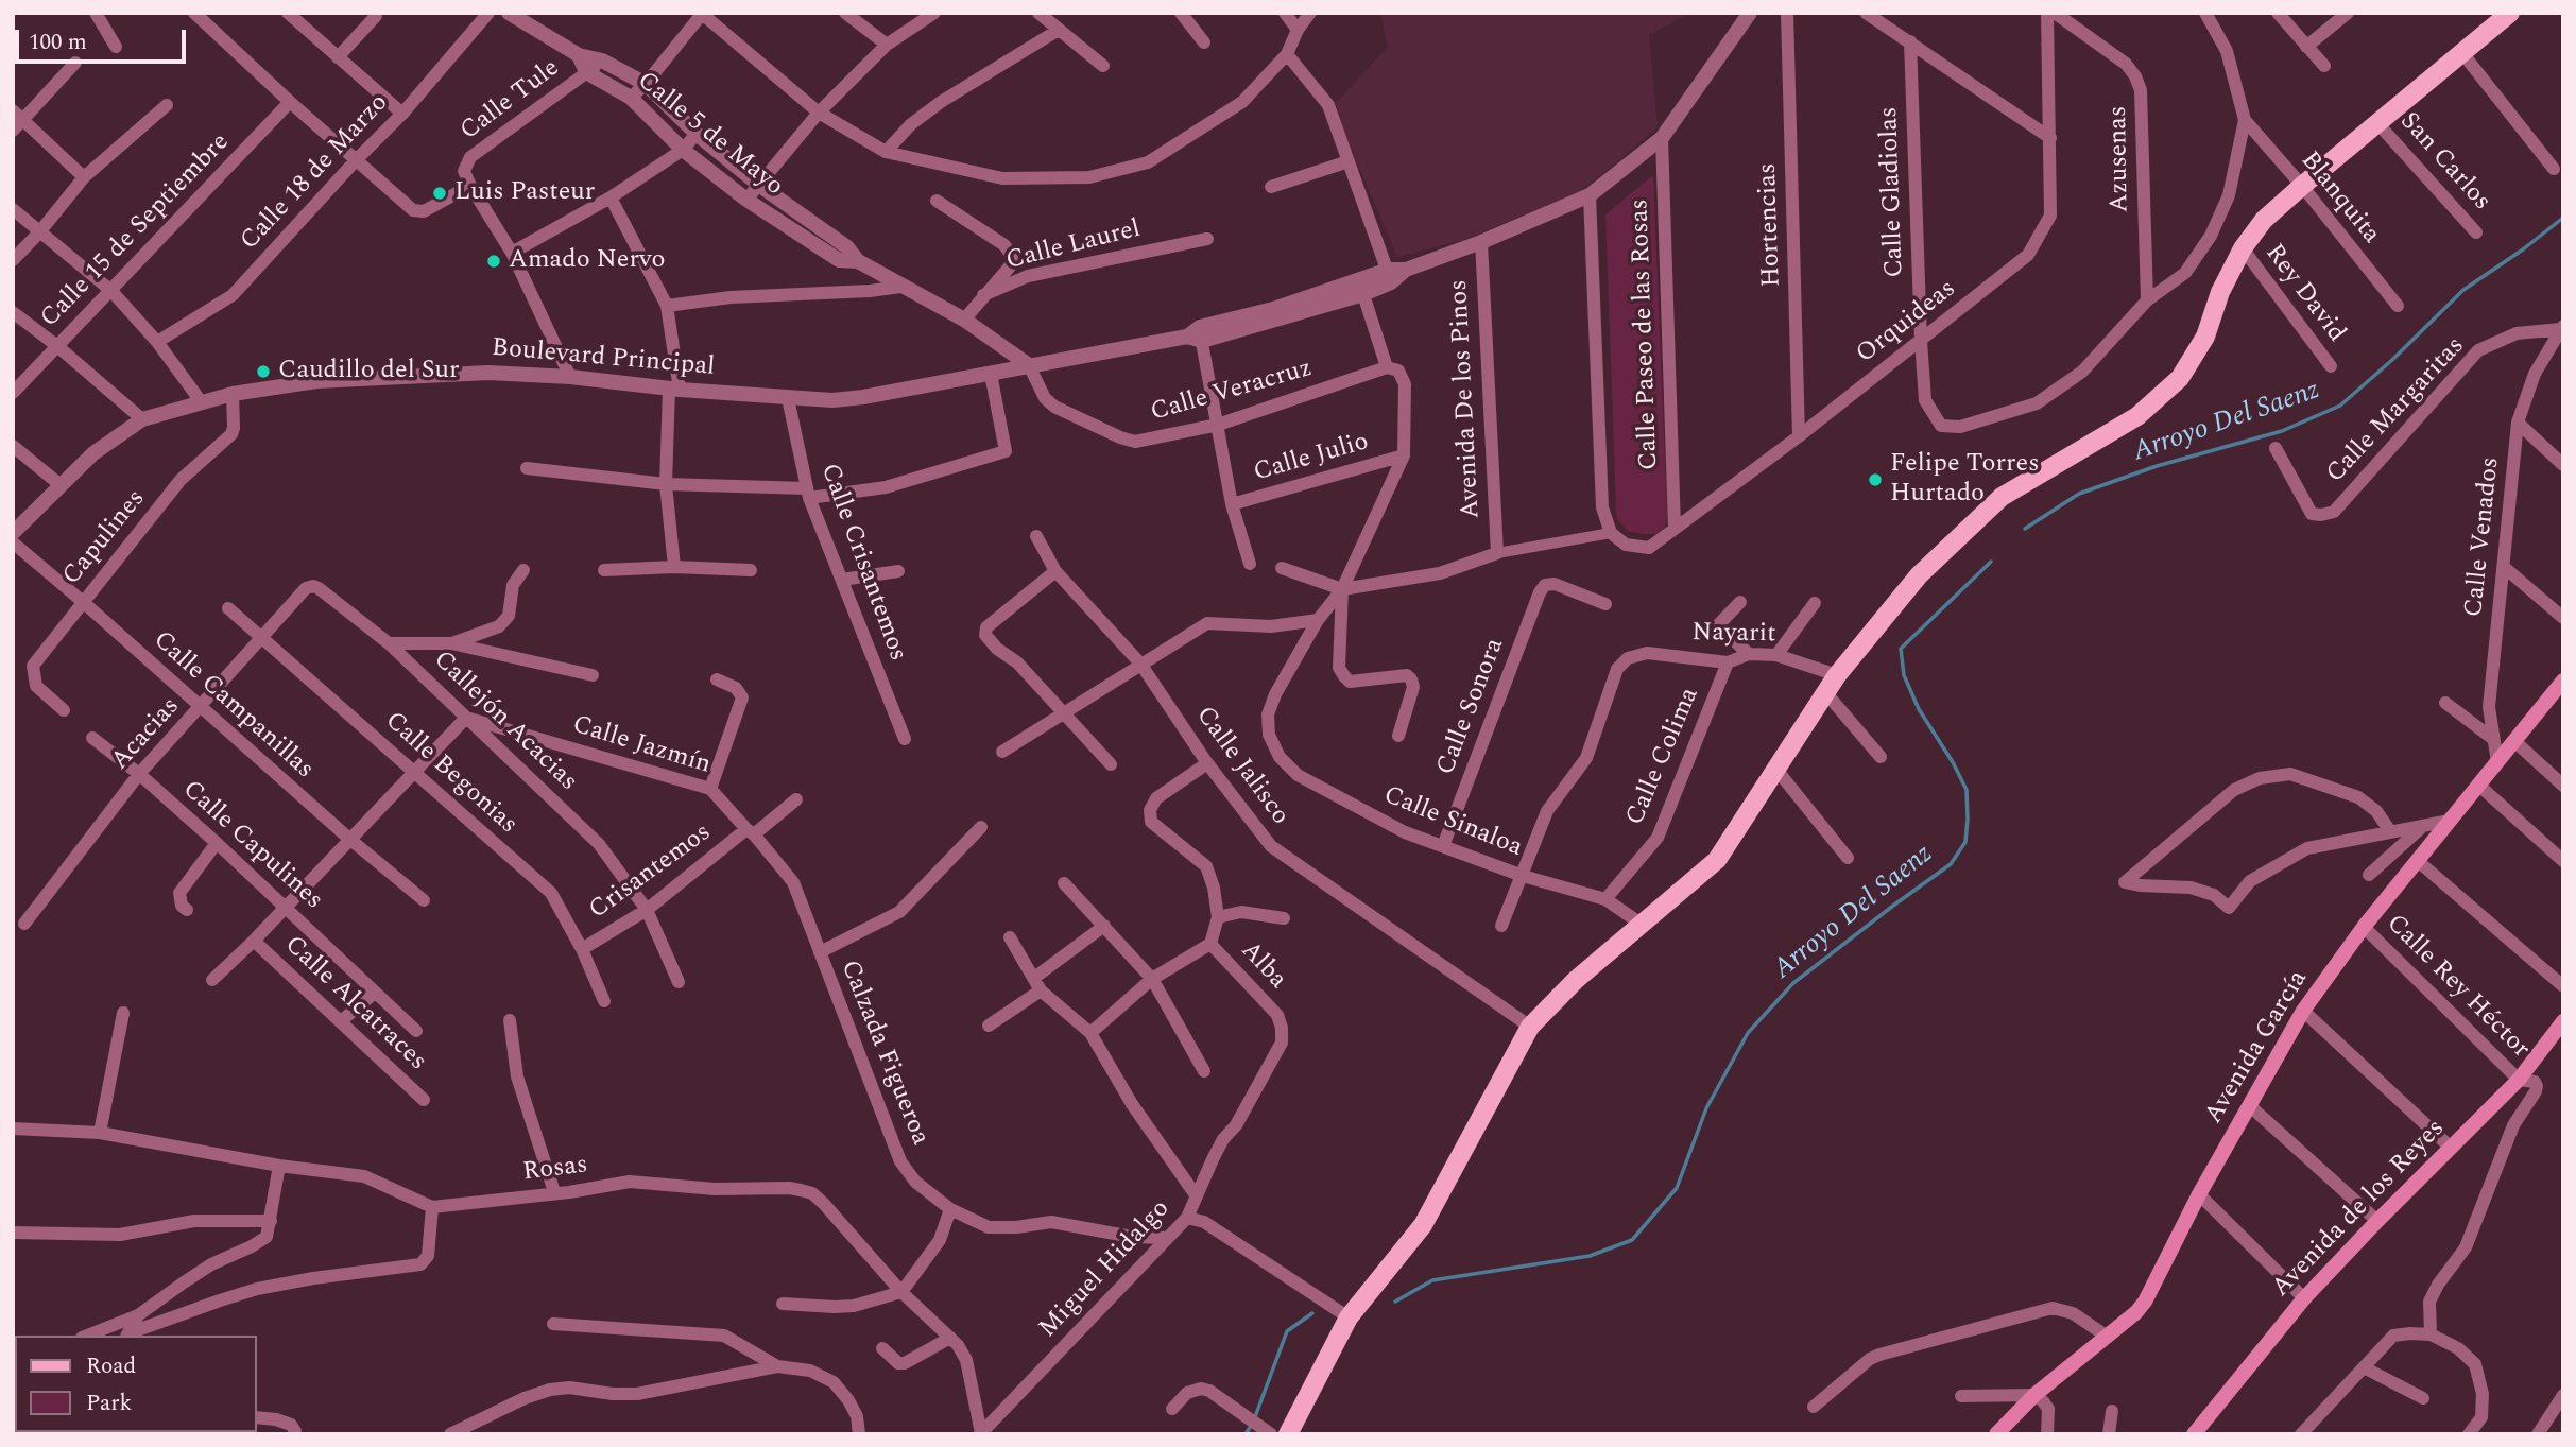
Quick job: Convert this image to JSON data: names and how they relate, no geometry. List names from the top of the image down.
{
  "streets": {
    "main road": ["Avenida García", "Avenida de los Reyes"],
    "street": [
      "Calle Tule",
      "Calle 5 de Mayo",
      "Azusenas",
      "San Carlos",
      "Calle 18 de Marzo",
      "Calle Gladiolas",
      "Blanquita",
      "Hortencias",
      "Calle 15 de Septiembre",
      "Calle Laurel",
      "Rey David",
      "Orquideas",
      "Calle Paseo de las Rosas",
      "Boulevard Principal",
      "Calle Veracruz",
      "Avenida De los Pinos",
      "Calle Margaritas",
      "Calle Julio",
      "Calle Venados",
      "Capulines",
      "Calle Crisantemos",
      "Nayarit",
      "Calle Campanillas",
      "Calle Sonora",
      "Callejón Acacias",
      "Acacias",
      "Calle Jazmín",
      "Calle Colima",
      "Calle Jalisco",
      "Calle Begonias",
      "Calle Sinaloa",
      "Calle Capulines",
      "Crisantemos",
      "Alba",
      "Calle Rey Héctor",
      "Calle Alcatraces",
      "Calzada Figueroa",
      "Rosas",
      "Miguel Hidalgo"
    ]
  },
  "crossings": [
    ["Calle Tule", "Calle 5 de Mayo"],
    ["Calle 5 de Mayo", "Calle Laurel"],
    ["Calle 5 de Mayo", "Boulevard Principal"],
    ["Calle 5 de Mayo", "Calle Veracruz"],
    ["Azusenas", "Calle Gladiolas"],
    ["Calle Gladiolas", "Orquideas"],
    ["Hortencias", "Orquideas"],
    ["Orquideas", "Calle Paseo de las Rosas"],
    ["Calle Paseo de las Rosas", "Boulevard Principal"],
    ["Boulevard Principal", "Calle Veracruz"],
    ["Boulevard Principal", "Avenida De los Pinos"],
    ["Boulevard Principal", "Capulines"],
    ["Boulevard Principal", "Calle Crisantemos"],
    ["Calle Margaritas", "Calle Venados"],
    ["Calle Julio", "Calle Sinaloa"],
    ["Calle Venados", "Avenida García"],
    ["Capulines", "Calle Campanillas"],
    ["Nayarit", "Calle Colima"],
    ["Nayarit", "Calle Sinaloa"],
    ["Calle Campanillas", "Acacias"],
    ["Calle Sonora", "Calle Sinaloa"],
    ["Callejón Acacias", "Acacias"],
    ["Callejón Acacias", "Calle Jazmín"],
    ["Callejón Acacias", "Crisantemos"],
    ["Acacias", "Calle Begonias"],
    ["Acacias", "Calle Capulines"],
    ["Calle Jazmín", "Crisantemos"],
    ["Calle Jazmín", "Calzada Figueroa"],
    ["Calle Colima", "Calle Sinaloa"],
    ["Calle Begonias", "Crisantemos"],
    ["Crisantemos", "Calzada Figueroa"],
    ["Alba", "Miguel Hidalgo"],
    ["Calle Rey Héctor", "Avenida García"],
    ["Calle Rey Héctor", "Avenida de los Reyes"],
    ["Calzada Figueroa", "Miguel Hidalgo"],
    ["Rosas", "Miguel Hidalgo"]
  ],
  "water": ["Arroyo Del Saenz"],
  "places": [
    "Luis Pasteur",
    "Amado Nervo",
    "Caudillo del Sur",
    "Felipe Torres Hurtado"
  ],
  "legend": ["Road", "Park"],
  "scale_bar": "100 m"
}
